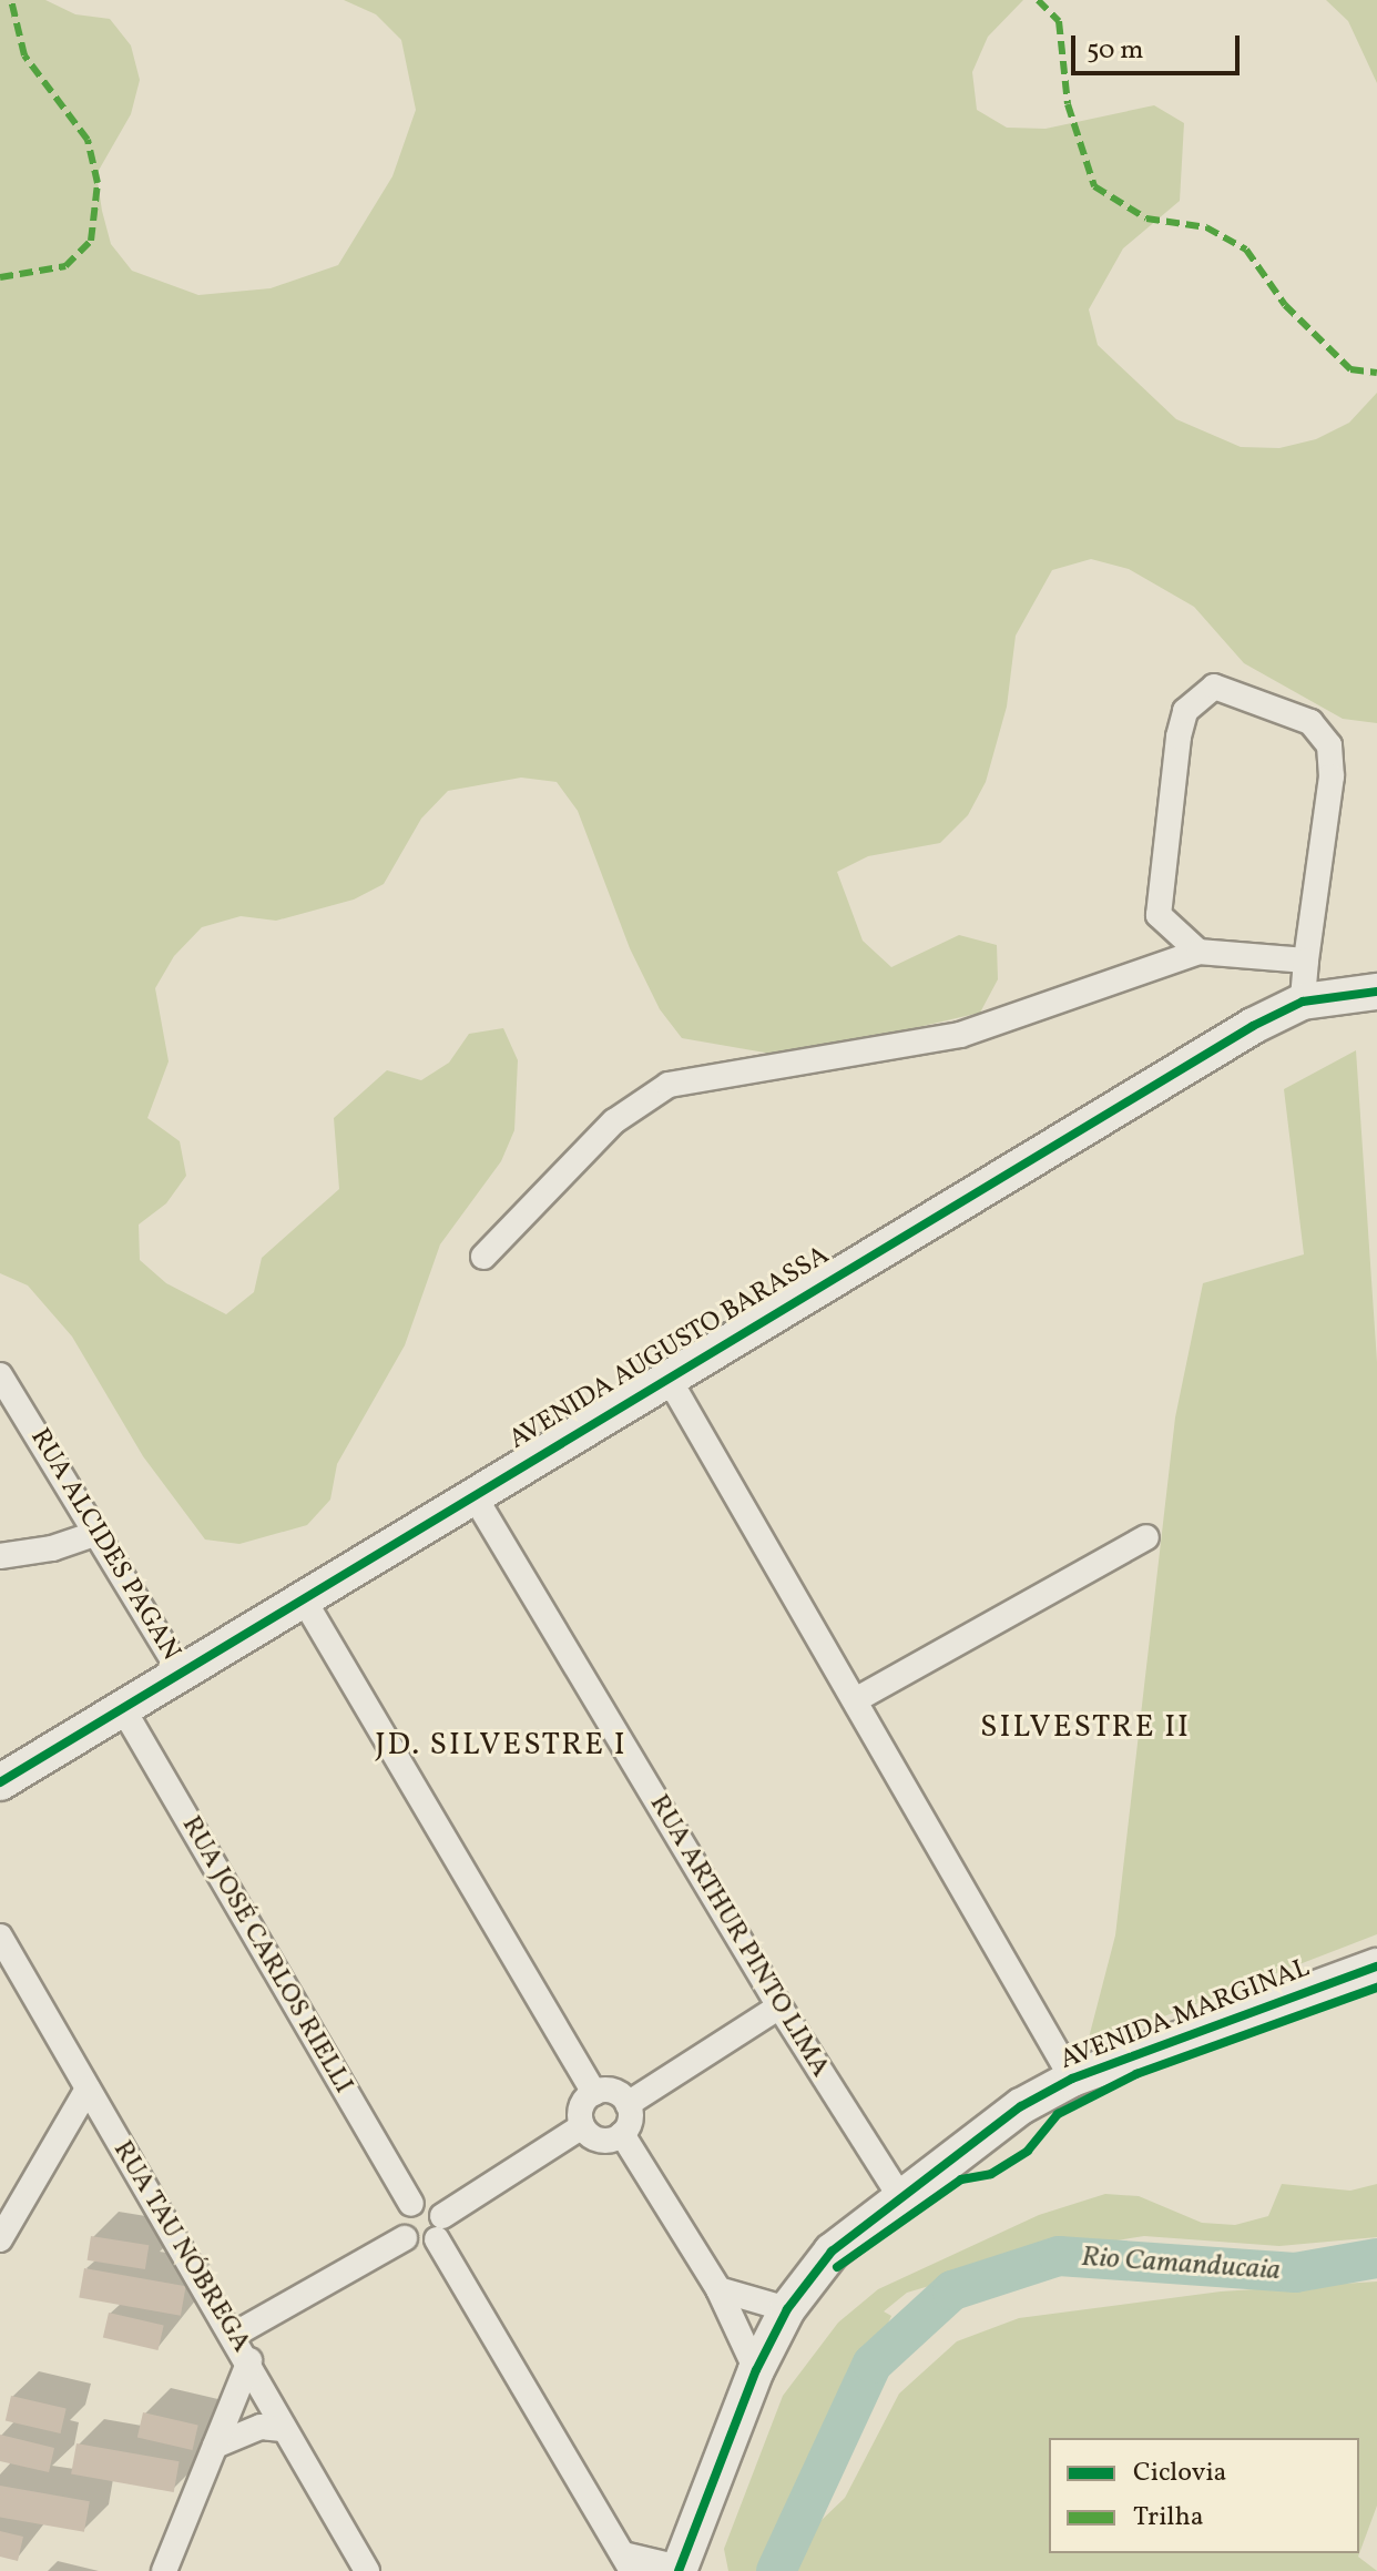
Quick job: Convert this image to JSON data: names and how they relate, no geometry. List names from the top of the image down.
{
  "streets": {
    "street": [
      "AVENIDA AUGUSTO BARASSA",
      "RUA ALCIDES PAGAN",
      "RUA ARTHUR PINTO LIMA",
      "RUA JOSÉ CARLOS RIELLI",
      "AVENIDA MARGINAL",
      "RUA TAU NÓBREGA"
    ]
  },
  "crossings": [
    ["AVENIDA AUGUSTO BARASSA", "RUA ALCIDES PAGAN"],
    ["AVENIDA AUGUSTO BARASSA", "RUA ARTHUR PINTO LIMA"],
    ["AVENIDA AUGUSTO BARASSA", "RUA JOSÉ CARLOS RIELLI"],
    ["RUA ARTHUR PINTO LIMA", "AVENIDA MARGINAL"]
  ],
  "districts": ["SILVESTRE II", "JD. SILVESTRE I"],
  "water": ["Rio Camanducaia"],
  "legend": ["Ciclovia", "Trilha"],
  "scale_bar": "50 m"
}
